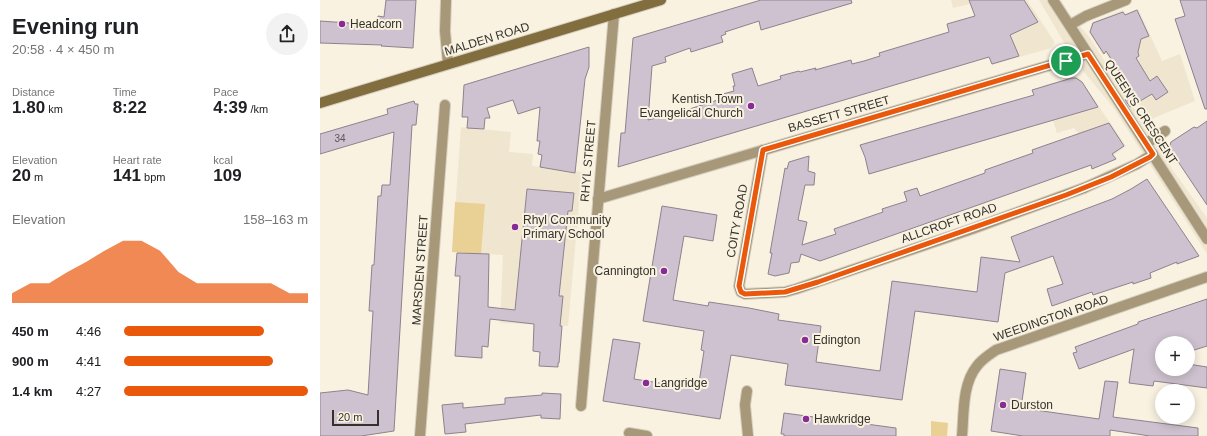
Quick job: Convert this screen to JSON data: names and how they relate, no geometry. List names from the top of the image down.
{
  "streets": {
    "main road": ["MALDEN ROAD"],
    "street": [
      "QUEEN'S CRESCENT",
      "BASSETT STREET",
      "RHYL STREET",
      "COITY ROAD",
      "ALLCROFT ROAD",
      "MARSDEN STREET",
      "WEEDINGTON ROAD"
    ]
  },
  "crossings": [
    ["MALDEN ROAD", "RHYL STREET"],
    ["QUEEN'S CRESCENT", "BASSETT STREET"],
    ["QUEEN'S CRESCENT", "ALLCROFT ROAD"],
    ["BASSETT STREET", "RHYL STREET"],
    ["BASSETT STREET", "COITY ROAD"],
    ["COITY ROAD", "ALLCROFT ROAD"]
  ],
  "places": [
    "Headcorn",
    "Kentish Town Evangelical Church",
    "Rhyl Community Primary School",
    "Cannington",
    "Edington",
    "Langridge",
    "Durston",
    "Hawkridge"
  ],
  "house_numbers": ["34"],
  "scale_bar": "20 m",
  "page": {
    "heading": ["Evening run", "20:58 · 4 × 450 m"],
    "stats": [
      ["Distance", "1.80 km"],
      ["Time", "8:22"],
      ["Pace", "4:39 /km"],
      ["Elevation", "20 m"],
      ["Heart rate", "141 bpm"],
      ["kcal", "109"]
    ],
    "chart": ["Elevation", "158–163 m"],
    "list": [
      {
        "name": "450 m",
        "note": "4:46"
      },
      {
        "name": "900 m",
        "note": "4:41"
      },
      {
        "name": "1.4 km",
        "note": "4:27"
      }
    ],
    "map_buttons": ["+", "−"],
    "scale": "20 m"
  }
}
